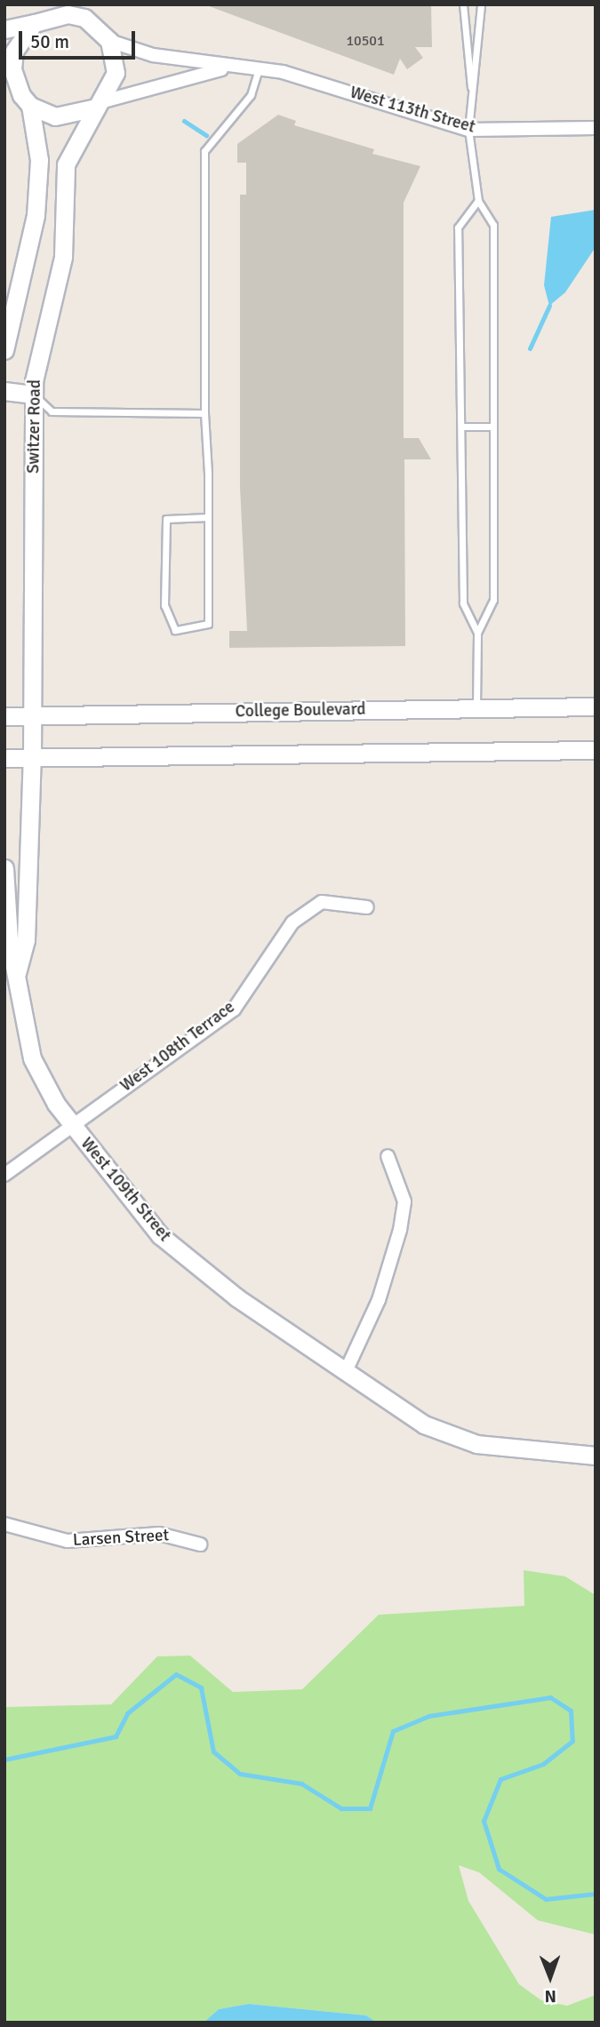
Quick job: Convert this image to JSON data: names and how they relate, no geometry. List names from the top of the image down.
{
  "streets": {
    "main road": ["Switzer Road", "College Boulevard", "West 109th Street"],
    "street": ["West 113th Street", "West 108th Terrace", "Larsen Street"]
  },
  "crossings": [
    ["West 113th Street", "Switzer Road"],
    ["Switzer Road", "College Boulevard"],
    ["Switzer Road", "West 109th Street"],
    ["West 108th Terrace", "West 109th Street"]
  ],
  "house_numbers": ["10501"],
  "scale_bar": "50 m",
  "north": "bottom"
}
